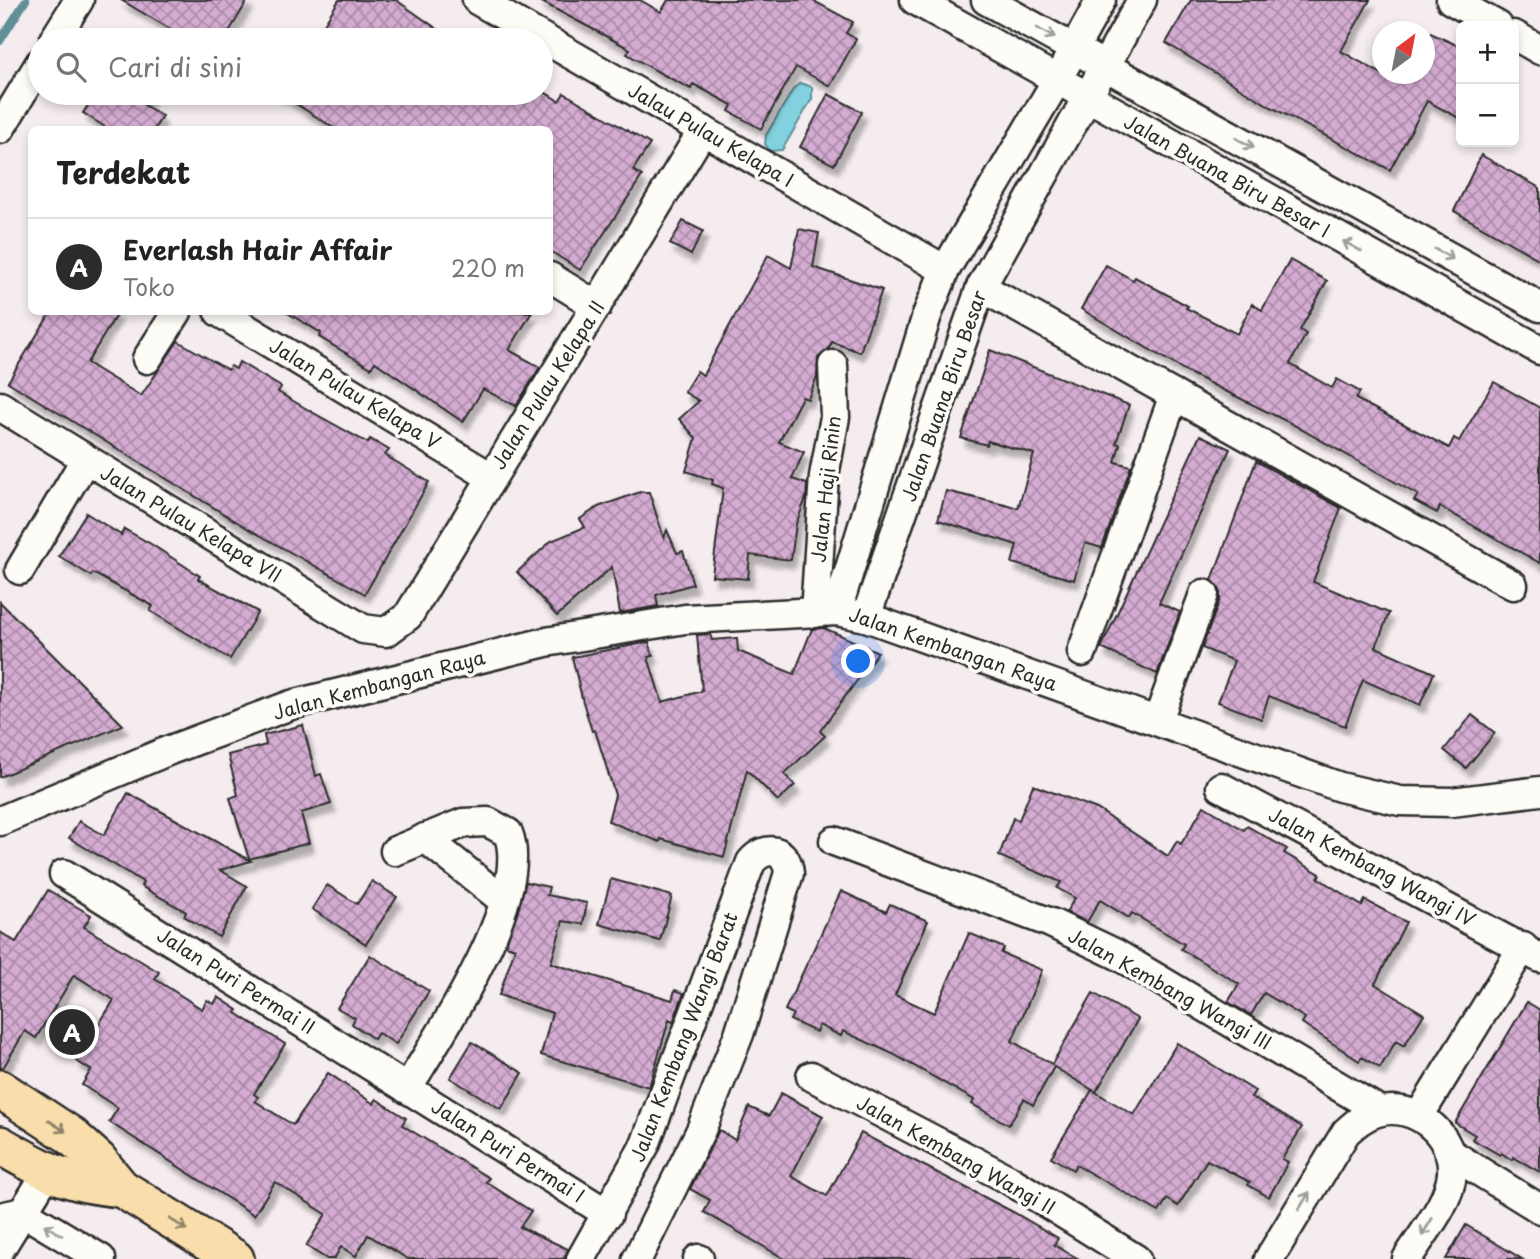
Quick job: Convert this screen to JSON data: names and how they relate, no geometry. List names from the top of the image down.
{
  "streets": {
    "street": [
      "Jalau Pulau Kelapa I",
      "Jalan Buana Biru Besar I",
      "Jalan Pulau Kelapa II",
      "Jalan Pulau Kelapa V",
      "Jalan Buana Biru Besar",
      "Jalan Haji Rinin",
      "Jalan Pulau Kelapa VII",
      "Jalan Kembangan Raya",
      "Jalan Kembang Wangi IV",
      "Jalan Puri Permai II",
      "Jalan Kembang Wangi III",
      "Jalan Kembang Wangi Barat",
      "Jalan Puri Permai I",
      "Jalan Kembang Wangi II"
    ]
  },
  "crossings": [
    ["Jalau Pulau Kelapa I", "Jalan Pulau Kelapa II"],
    ["Jalau Pulau Kelapa I", "Jalan Buana Biru Besar"],
    ["Jalan Buana Biru Besar I", "Jalan Buana Biru Besar"],
    ["Jalan Pulau Kelapa II", "Jalan Pulau Kelapa V"],
    ["Jalan Pulau Kelapa II", "Jalan Pulau Kelapa VII"],
    ["Jalan Buana Biru Besar", "Jalan Haji Rinin"],
    ["Jalan Buana Biru Besar", "Jalan Kembangan Raya"],
    ["Jalan Haji Rinin", "Jalan Kembangan Raya"],
    ["Jalan Puri Permai II", "Jalan Puri Permai I"],
    ["Jalan Kembang Wangi Barat", "Jalan Puri Permai I"]
  ],
  "north": "top right",
  "page": {
    "map_buttons": ["+", "−"],
    "search": "Cari di sini",
    "heading": "Terdekat",
    "list": [
      {
        "mark": "A",
        "name": "Everlash Hair Affair",
        "note": "Toko",
        "value": "220 m"
      }
    ],
    "pins": "A"
  }
}
